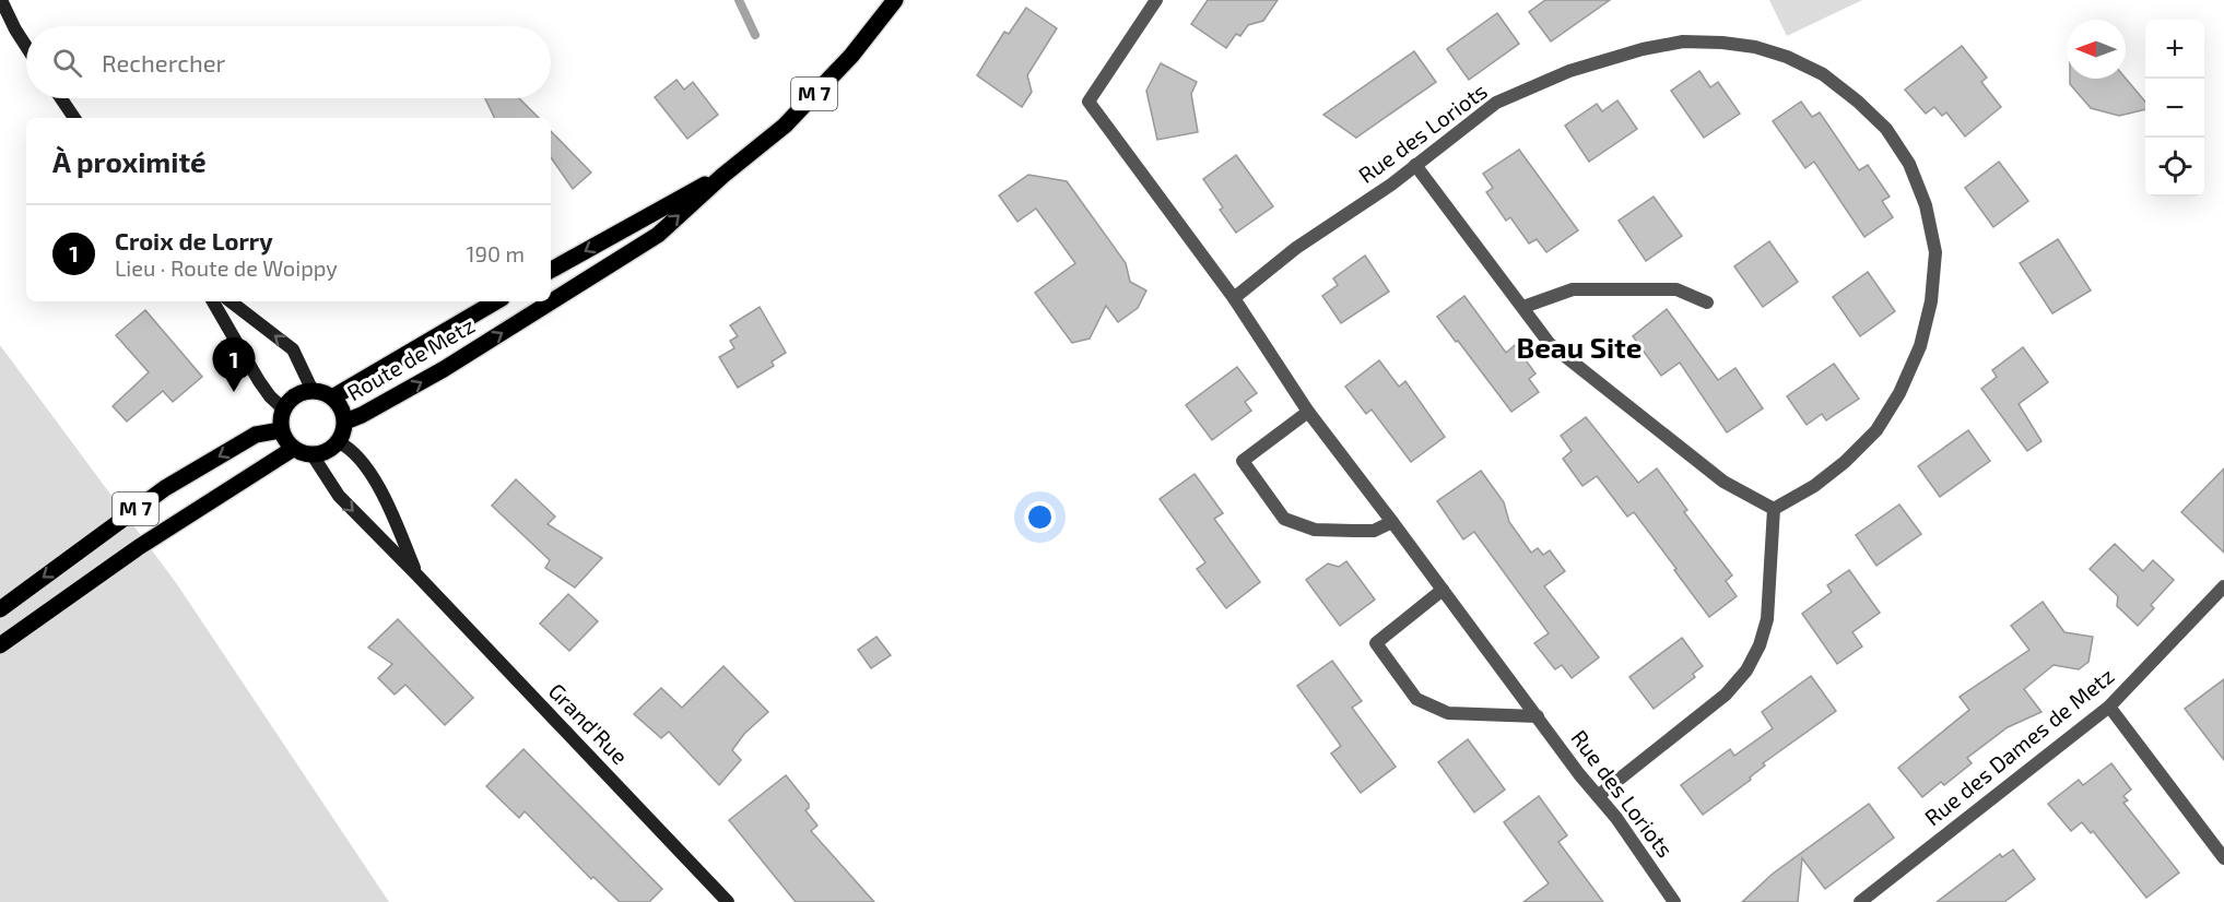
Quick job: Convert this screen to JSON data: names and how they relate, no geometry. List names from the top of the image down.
{
  "streets": {
    "main road": ["M 7", "Route de Metz"],
    "street": ["Rue des Loriots", "Grand'Rue", "Rue des Dames de Metz"]
  },
  "crossings": [
    ["M 7", "Route de Metz"],
    ["M 7", "Grand'Rue"],
    ["Route de Metz", "Grand'Rue"]
  ],
  "districts": ["Beau Site"],
  "north": "left",
  "page": {
    "map_buttons": ["+", "−"],
    "search": "Rechercher",
    "heading": "À proximité",
    "list": [
      {
        "mark": "1",
        "name": "Croix de Lorry",
        "note": "Lieu · Route de Woippy",
        "value": "190 m"
      }
    ],
    "pins": "1"
  }
}
